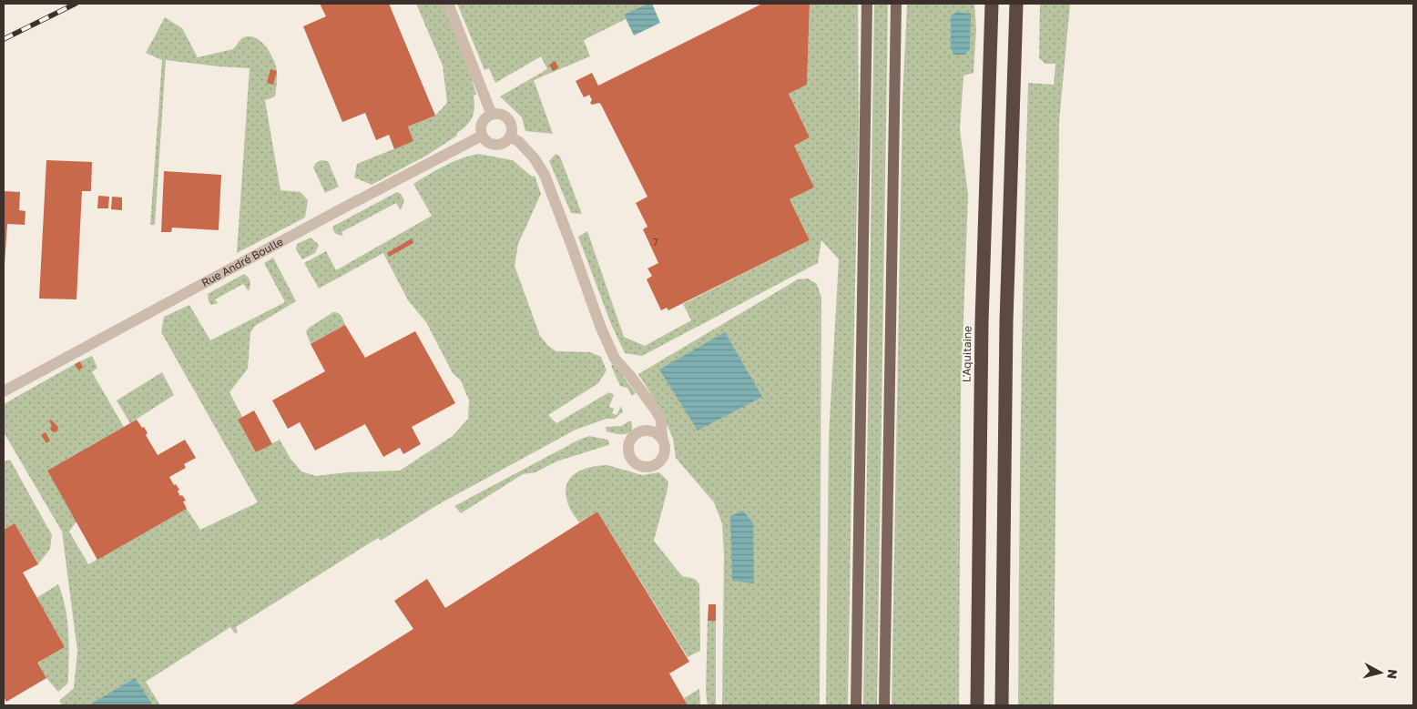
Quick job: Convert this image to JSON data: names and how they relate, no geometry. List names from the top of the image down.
{
  "streets": {
    "highway": ["L'Aquitaine"],
    "street": ["Rue André Boulle"]
  },
  "house_numbers": ["7"],
  "north": "right"
}
